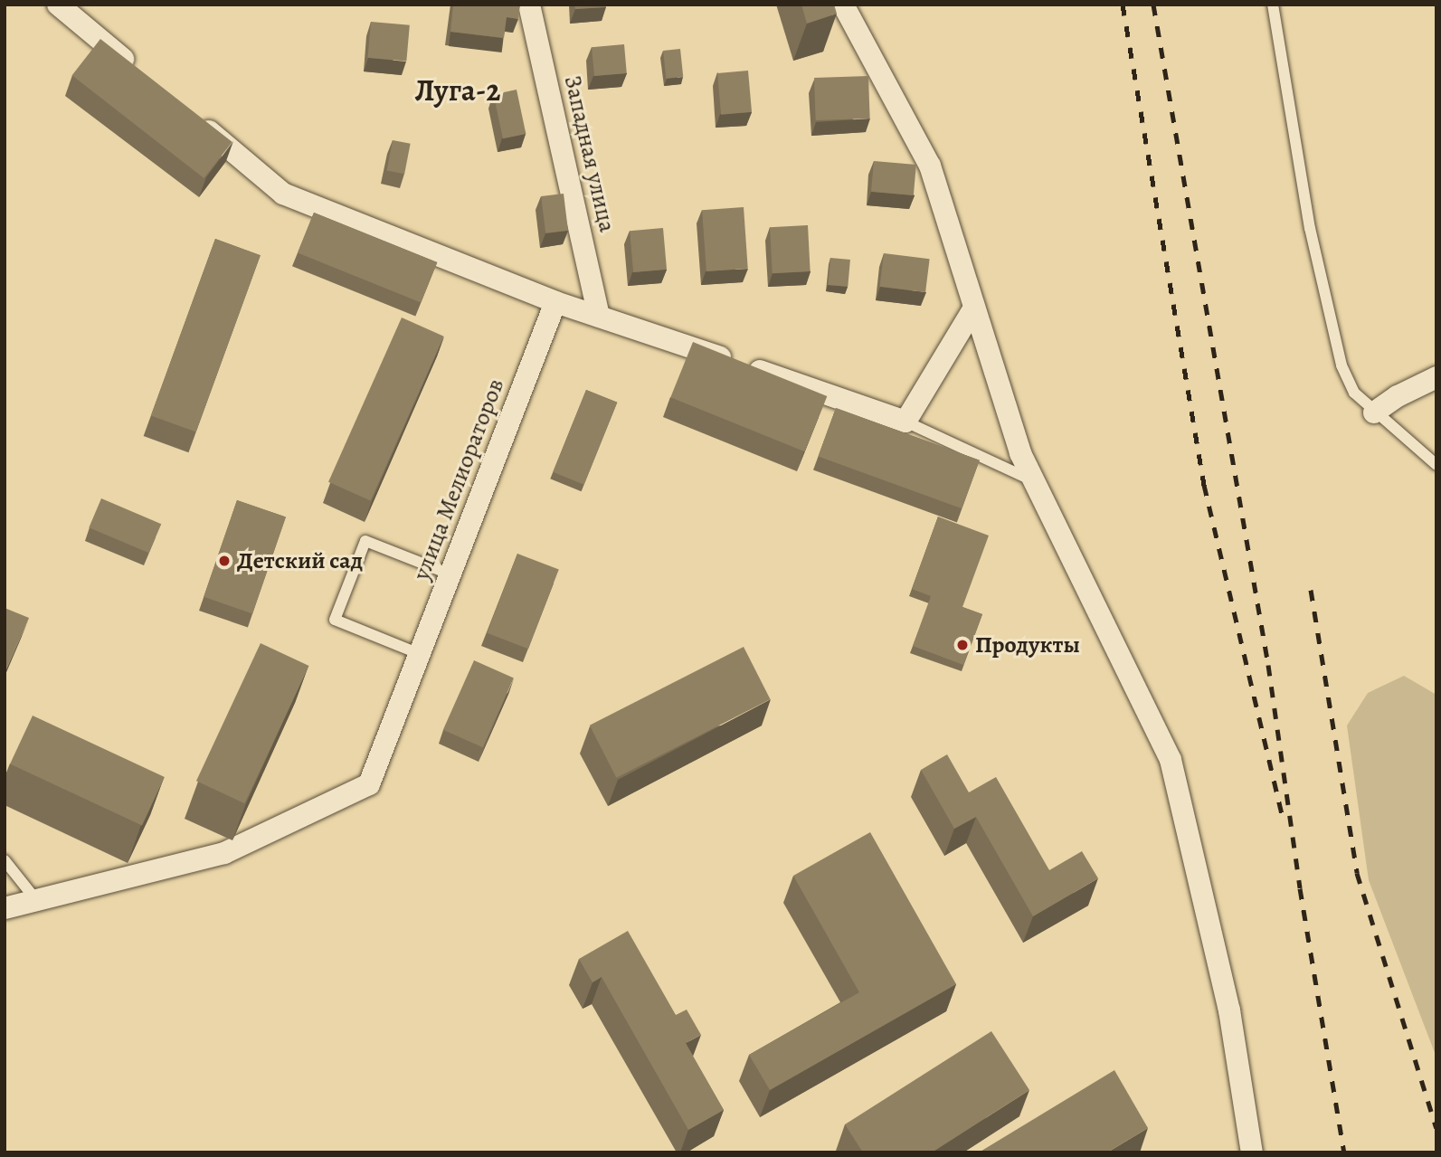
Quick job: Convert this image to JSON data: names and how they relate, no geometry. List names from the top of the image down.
{
  "streets": {
    "street": ["Западная улица", "улица Мелиораторов"]
  },
  "districts": ["Луга-2"],
  "places": ["Детский сад", "Продукты"]
}
